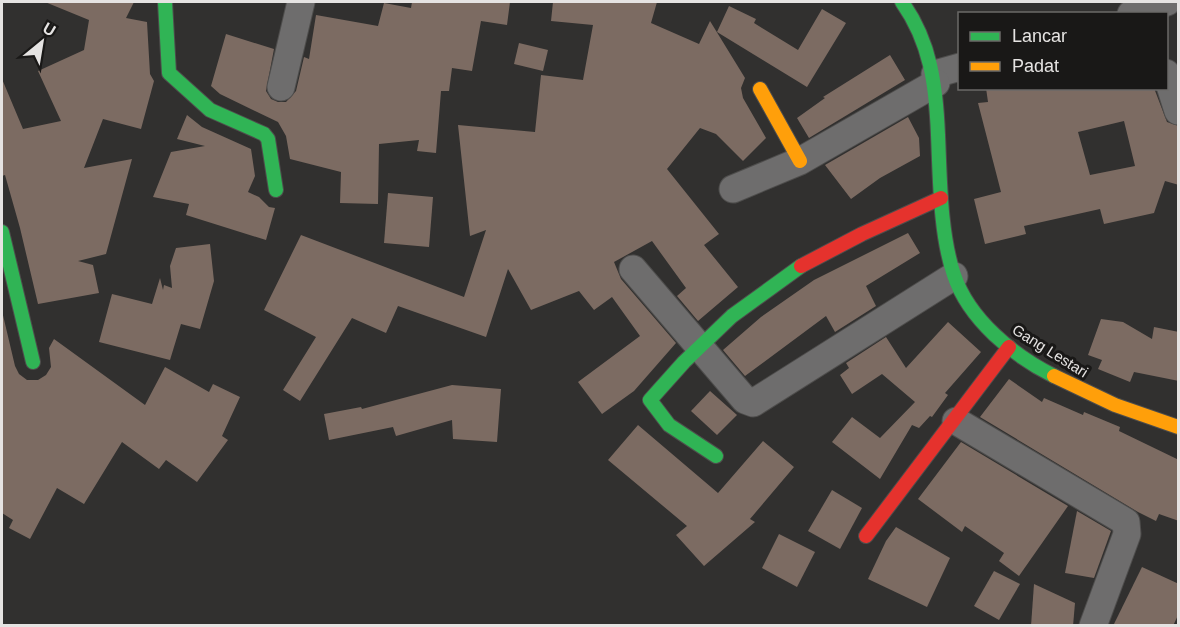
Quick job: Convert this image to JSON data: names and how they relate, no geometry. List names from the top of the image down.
{
  "streets": {
    "street": ["Gang Lestari"]
  },
  "legend": ["Lancar", "Padat"],
  "north": "top right"
}
